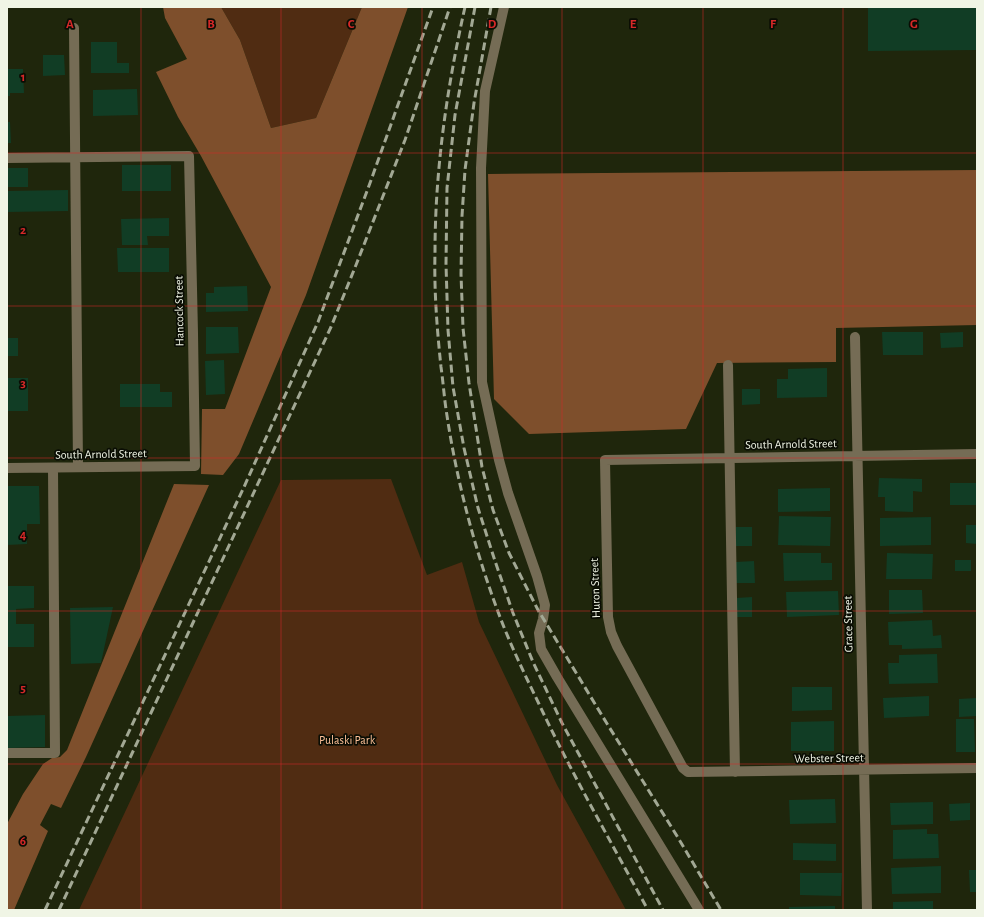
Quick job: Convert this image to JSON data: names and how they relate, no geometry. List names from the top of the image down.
{
  "streets": {
    "street": [
      "Hancock Street",
      "South Arnold Street",
      "Huron Street",
      "Grace Street",
      "Webster Street"
    ]
  },
  "crossings": [
    ["Hancock Street", "South Arnold Street"],
    ["South Arnold Street", "Huron Street"],
    ["South Arnold Street", "Grace Street"],
    ["Huron Street", "Webster Street"],
    ["Grace Street", "Webster Street"]
  ],
  "parks": ["Pulaski Park"],
  "grid": {
    "columns": [
      "A",
      "B",
      "C",
      "D",
      "E",
      "F",
      "G"
    ],
    "rows": [
      "1",
      "2",
      "3",
      "4",
      "5",
      "6"
    ]
  }
}
